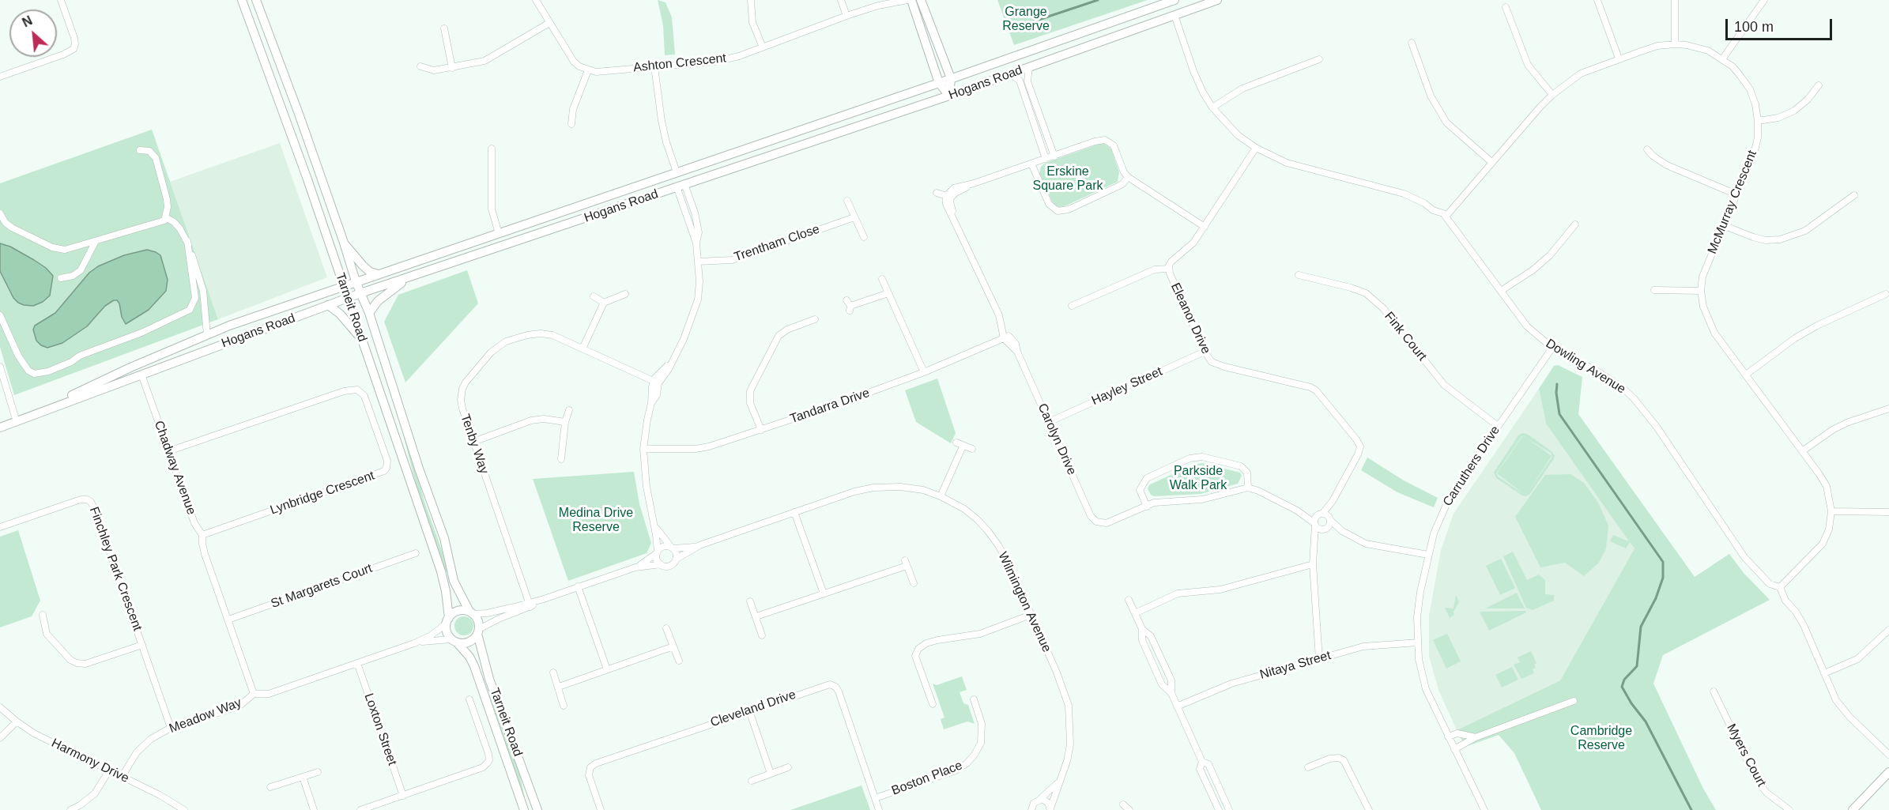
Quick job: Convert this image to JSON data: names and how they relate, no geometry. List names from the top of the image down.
{
  "streets": {
    "street": [
      "Ashton Crescent",
      "Hogans Road",
      "McMurray Crescent",
      "Trentham Close",
      "Tarneit Road",
      "Eleanor Drive",
      "Fink Court",
      "Dowling Avenue",
      "Hayley Street",
      "Tandarra Drive",
      "Carolyn Drive",
      "Tenby Way",
      "Carruthers Drive",
      "Chadway Avenue",
      "Lynbridge Crescent",
      "Finchley Park Crescent",
      "St Margarets Court",
      "Wilmington Avenue",
      "Nitaya Street",
      "Cleveland Drive",
      "Meadow Way",
      "Loxton Street",
      "Myers Court",
      "Harmony Drive",
      "Boston Place"
    ]
  },
  "crossings": [
    ["Hogans Road", "Tarneit Road"],
    ["Hogans Road", "Dowling Avenue"],
    ["Hogans Road", "Chadway Avenue"],
    ["McMurray Crescent", "Dowling Avenue"],
    ["Tarneit Road", "Meadow Way"],
    ["Eleanor Drive", "Dowling Avenue"],
    ["Eleanor Drive", "Hayley Street"],
    ["Fink Court", "Carruthers Drive"],
    ["Dowling Avenue", "Carruthers Drive"],
    ["Hayley Street", "Carolyn Drive"],
    ["Tandarra Drive", "Carolyn Drive"],
    ["Carruthers Drive", "Nitaya Street"],
    ["Chadway Avenue", "Lynbridge Crescent"],
    ["Chadway Avenue", "St Margarets Court"],
    ["Chadway Avenue", "Meadow Way"],
    ["Finchley Park Crescent", "Meadow Way"],
    ["Cleveland Drive", "Boston Place"],
    ["Meadow Way", "Loxton Street"],
    ["Meadow Way", "Harmony Drive"]
  ],
  "parks": [
    "Grange Reserve",
    "Erskine Square Park",
    "Parkside Walk Park",
    "Medina Drive Reserve",
    "Cambridge Reserve"
  ],
  "scale_bar": "100 m",
  "north": "top left"
}
